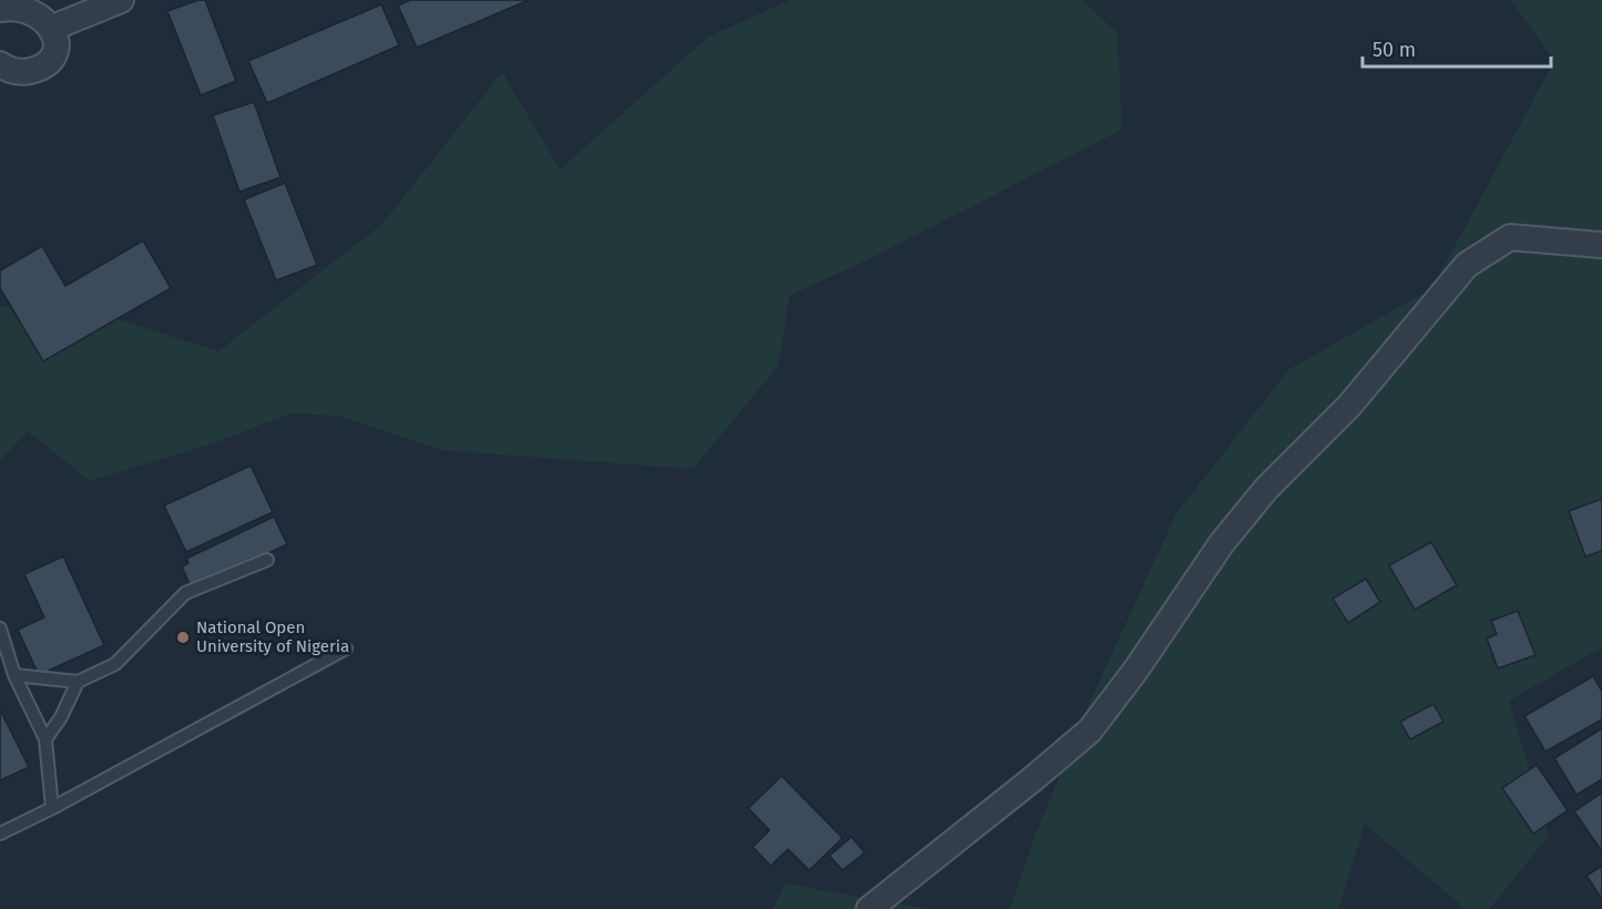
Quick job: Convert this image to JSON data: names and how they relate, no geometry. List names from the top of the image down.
{
  "places": ["National Open University of Nigeria"],
  "scale_bar": "50 m"
}
